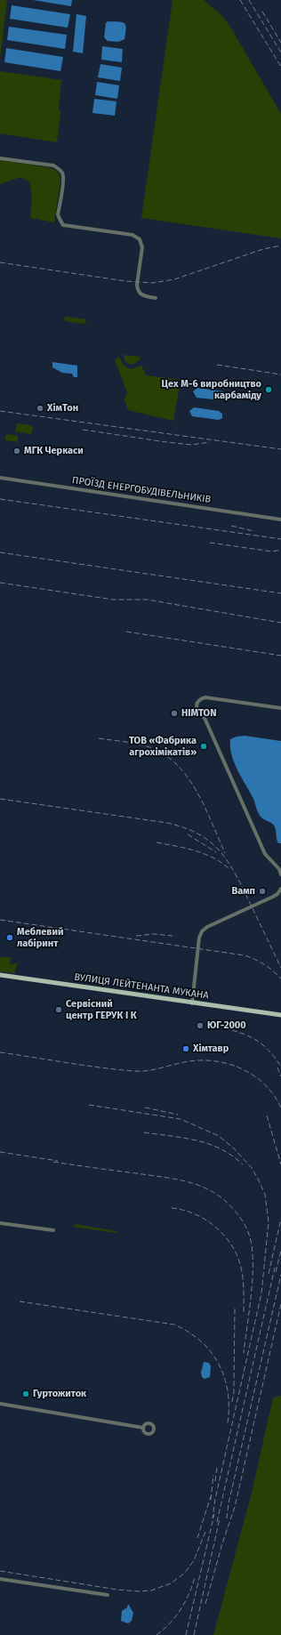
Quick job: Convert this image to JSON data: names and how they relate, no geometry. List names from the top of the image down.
{
  "streets": {
    "main road": ["ВУЛИЦЯ ЛЕЙТЕНАНТА МУКАНА"],
    "street": ["ПРОЇЗД ЕНЕРГОБУДІВЕЛЬНИКІВ"]
  },
  "places": [
    "Цех М-6 виробництво карбаміду",
    "ХімТон",
    "МГК Черкаси",
    "HIMTON",
    "ТОВ «Фабрика агрохімікатів»",
    "Вамп",
    "Меблевий лабіринт",
    "Сервісний центр ГЕРУК І К",
    "ЮГ-2000",
    "Хімтавр",
    "Гуртожиток"
  ]
}
